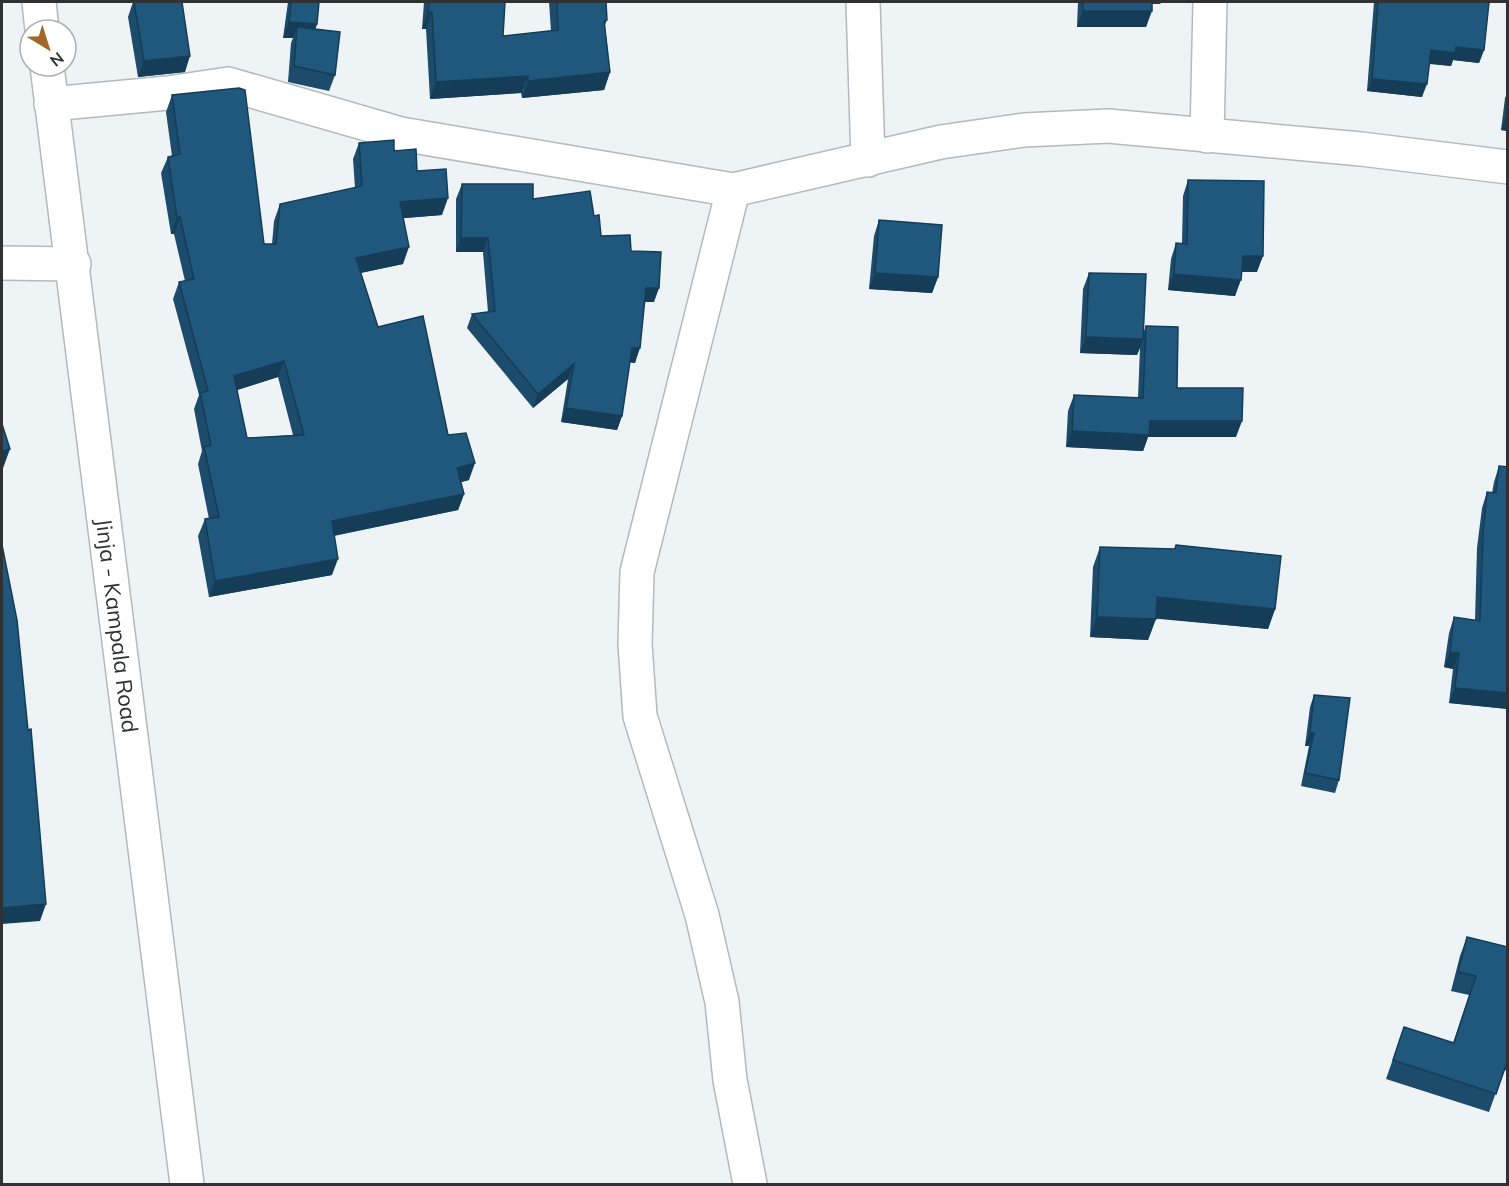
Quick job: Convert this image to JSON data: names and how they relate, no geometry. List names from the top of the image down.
{
  "streets": {
    "main road": ["Jinja - Kampala Road"]
  },
  "north": "bottom right"
}
